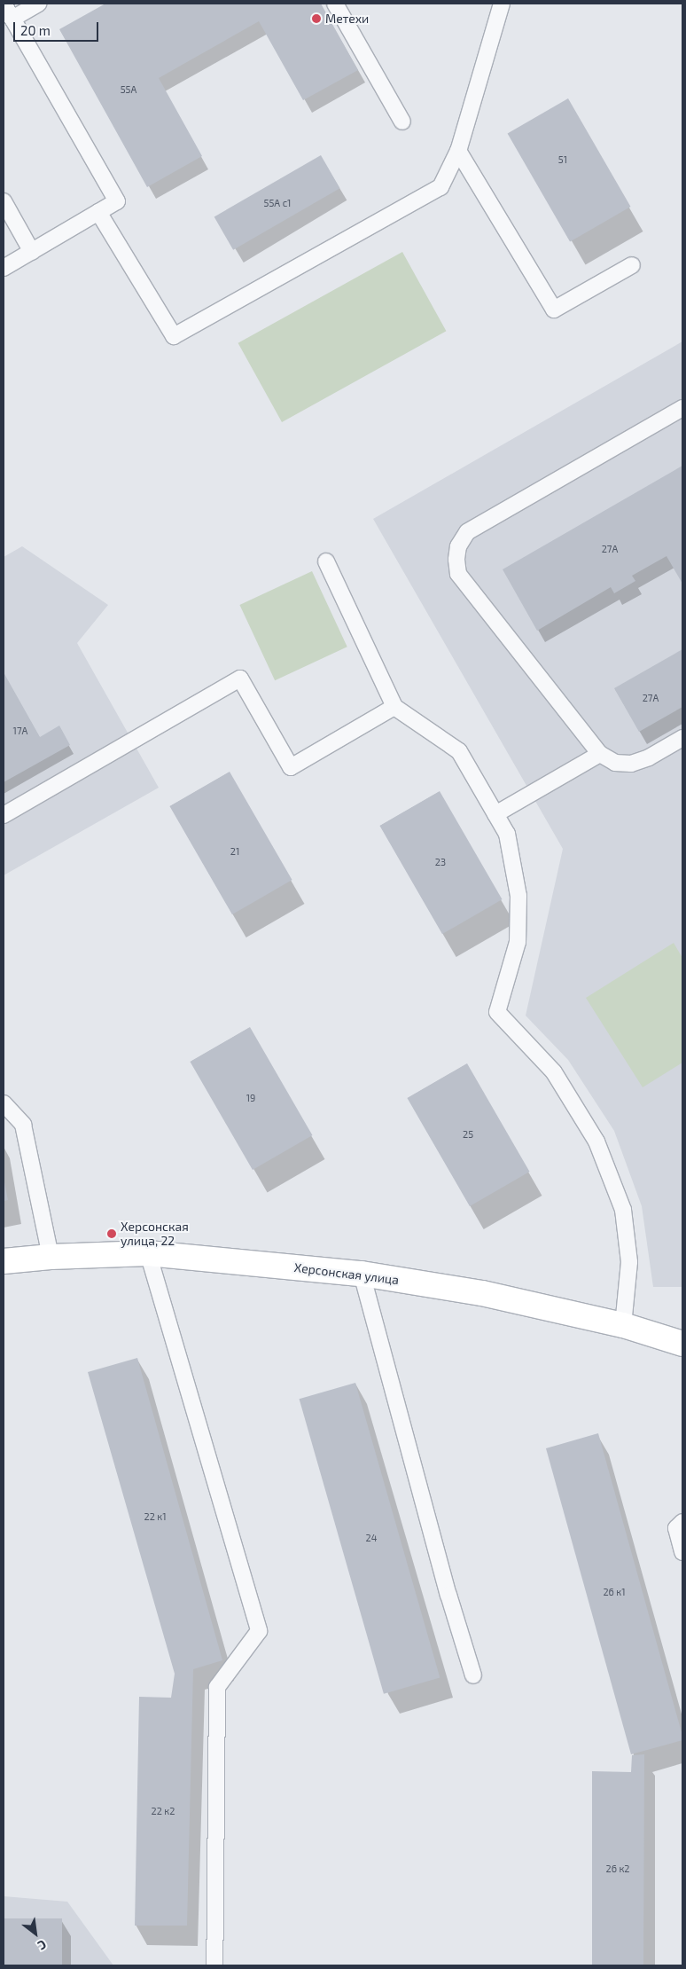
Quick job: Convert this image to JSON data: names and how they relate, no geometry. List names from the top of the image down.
{
  "streets": {
    "street": ["Херсонская улица"]
  },
  "places": ["Метехи", "Херсонская улица, 22"],
  "house_numbers": [
    "55А",
    "51",
    "55А с1",
    "27А",
    "27А",
    "17А",
    "21",
    "23",
    "19",
    "25",
    "22 к1",
    "24",
    "26 к1",
    "22 к2",
    "26 к2"
  ],
  "scale_bar": "20 m",
  "north": "bottom right"
}
